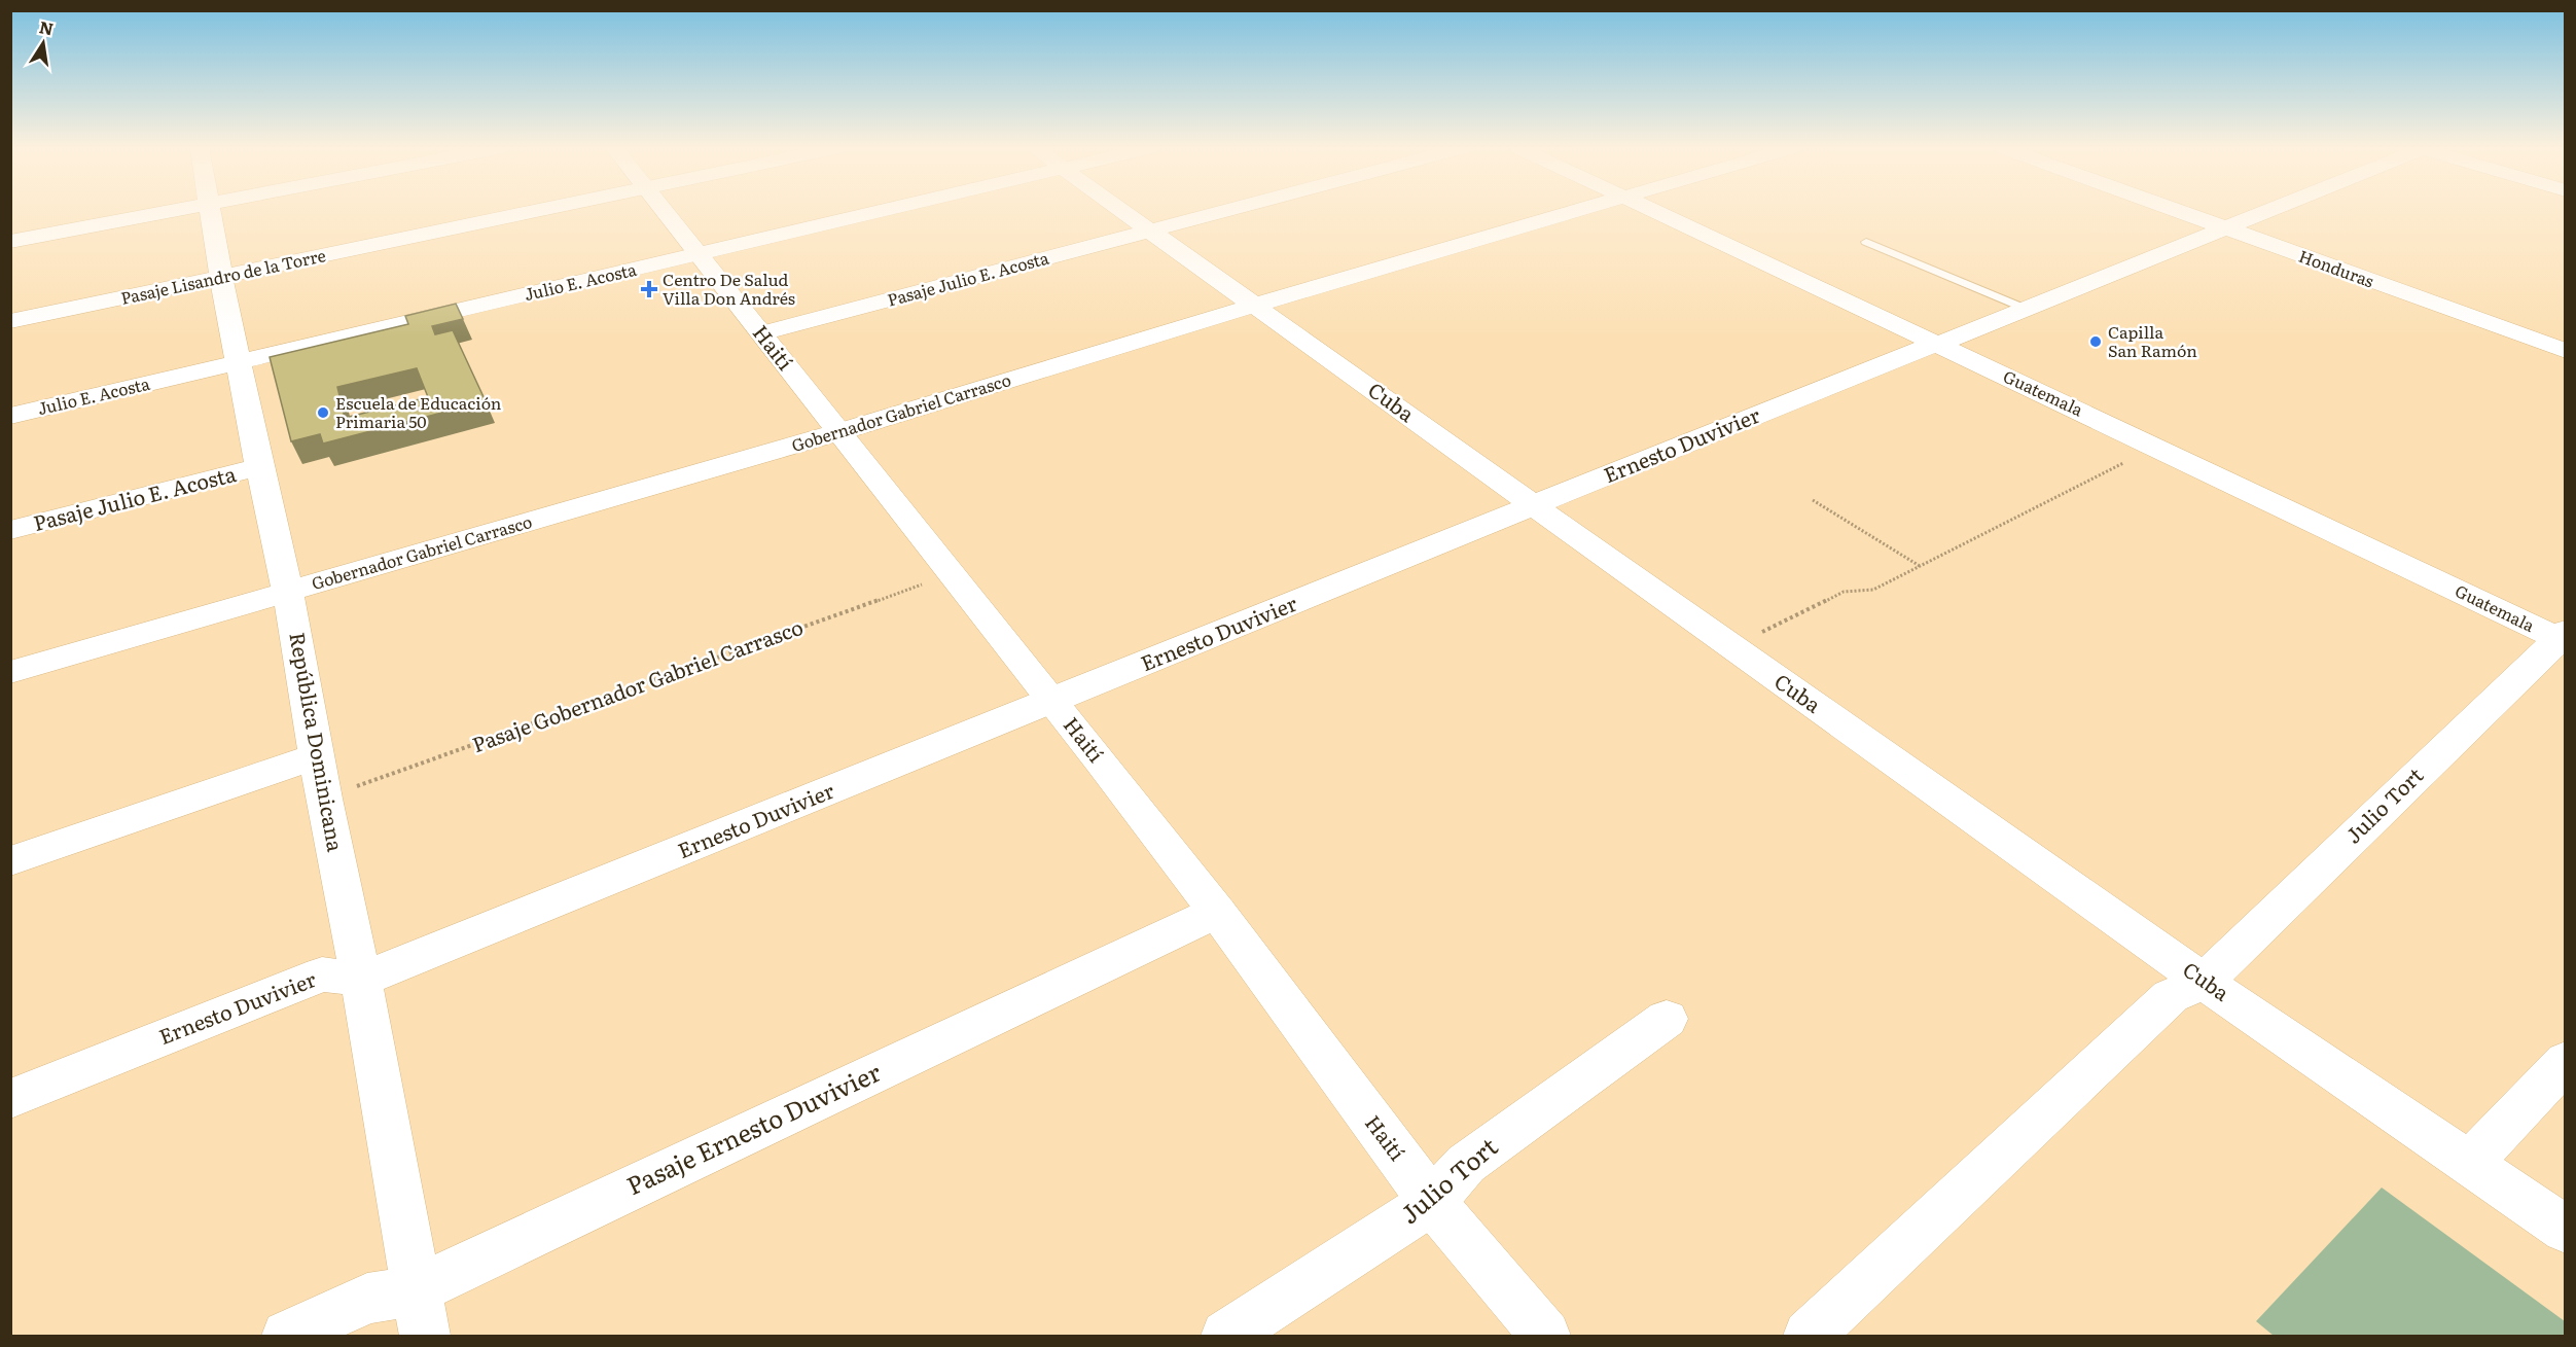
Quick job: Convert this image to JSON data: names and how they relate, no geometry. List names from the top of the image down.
{
  "streets": {
    "street": [
      "Honduras",
      "Pasaje Lisandro de la Torre",
      "Pasaje Julio E. Acosta",
      "Julio E. Acosta",
      "Haití",
      "Guatemala",
      "Cuba",
      "Gobernador Gabriel Carrasco",
      "Ernesto Duvivier",
      "República Dominicana",
      "Julio Tort",
      "Pasaje Ernesto Duvivier"
    ],
    "path": ["Pasaje Gobernador Gabriel Carrasco"]
  },
  "crossings": [
    ["Honduras", "Ernesto Duvivier"],
    ["Pasaje Lisandro de la Torre", "República Dominicana"],
    ["Pasaje Julio E. Acosta", "Haití"],
    ["Pasaje Julio E. Acosta", "Cuba"],
    ["Pasaje Julio E. Acosta", "República Dominicana"],
    ["Julio E. Acosta", "Haití"],
    ["Julio E. Acosta", "República Dominicana"],
    ["Haití", "Gobernador Gabriel Carrasco"],
    ["Haití", "Ernesto Duvivier"],
    ["Haití", "Pasaje Gobernador Gabriel Carrasco"],
    ["Haití", "Julio Tort"],
    ["Haití", "Pasaje Ernesto Duvivier"],
    ["Guatemala", "Ernesto Duvivier"],
    ["Guatemala", "Julio Tort"],
    ["Cuba", "Gobernador Gabriel Carrasco"],
    ["Cuba", "Ernesto Duvivier"],
    ["Cuba", "Julio Tort"],
    ["Gobernador Gabriel Carrasco", "República Dominicana"],
    ["Ernesto Duvivier", "República Dominicana"],
    ["Pasaje Gobernador Gabriel Carrasco", "República Dominicana"],
    ["República Dominicana", "Pasaje Ernesto Duvivier"]
  ],
  "places": {
    "health": ["Centro De Salud Villa Don Andrés"],
    "other": ["Capilla San Ramón", "Escuela de Educación Primaria 50"]
  },
  "north": "top"
}
